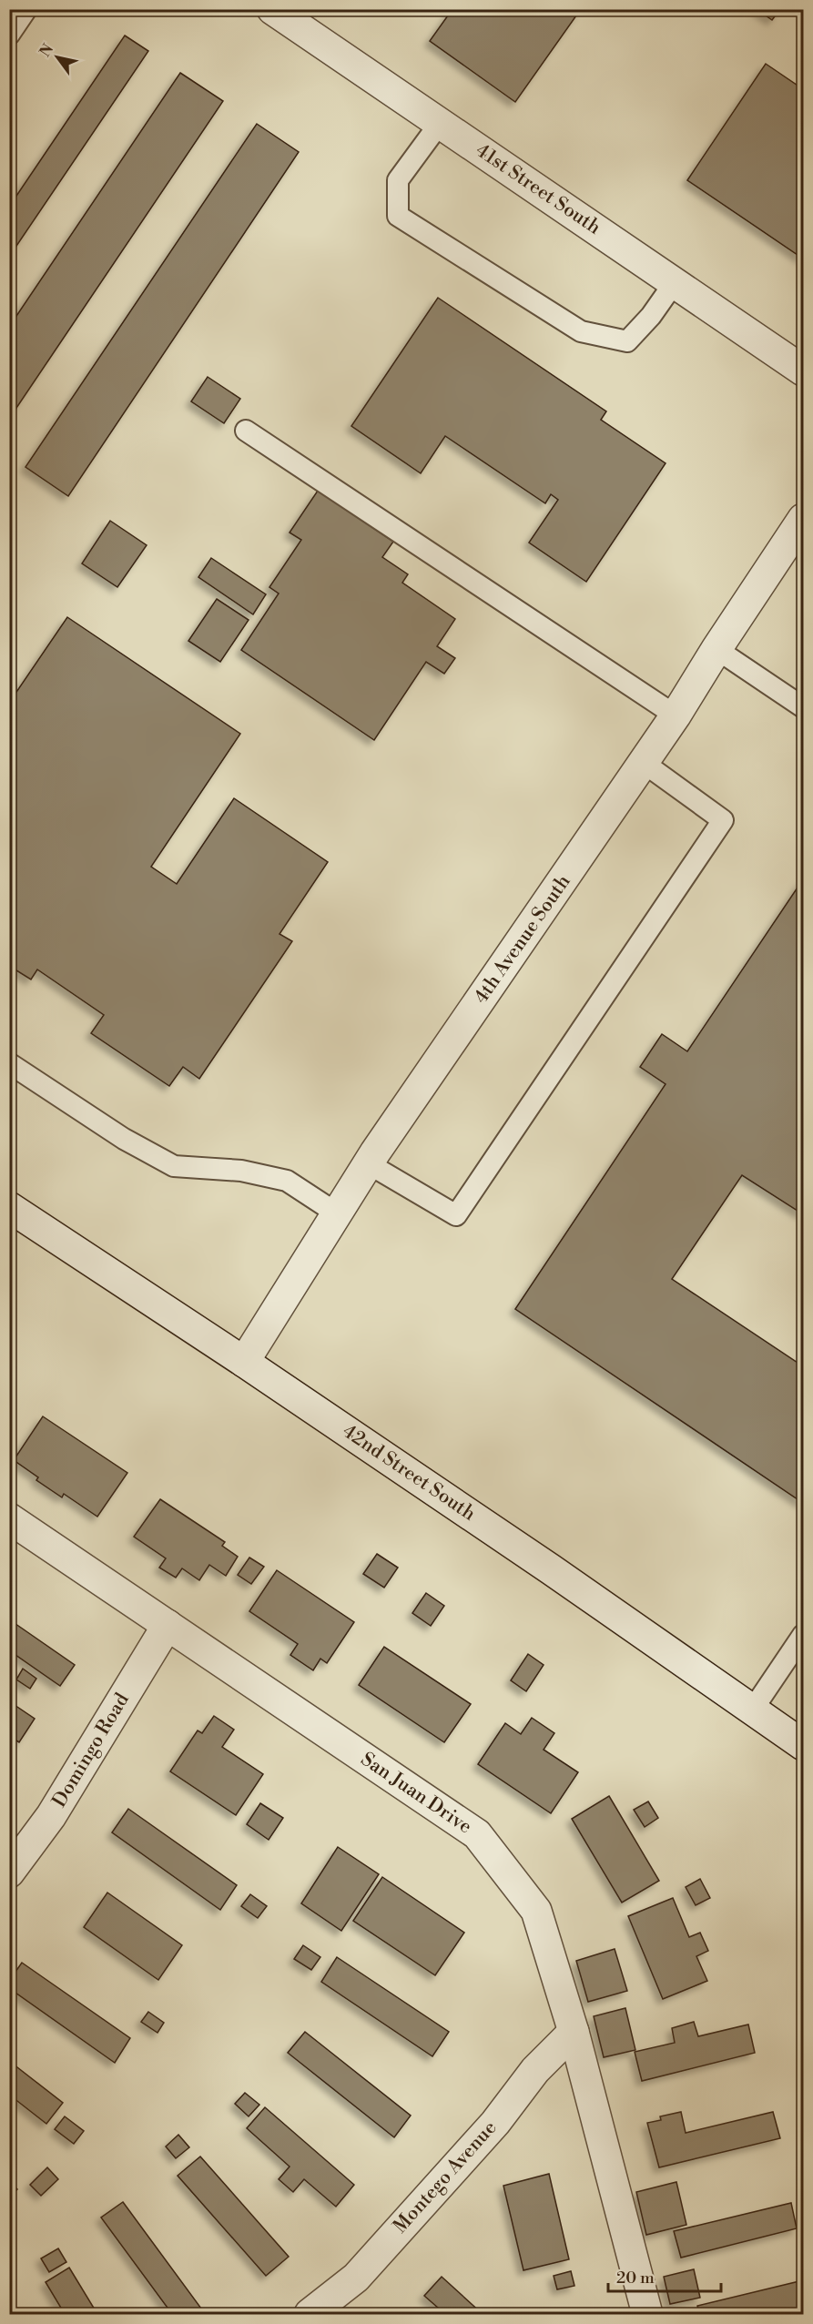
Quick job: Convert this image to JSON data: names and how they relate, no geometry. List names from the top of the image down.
{
  "streets": {
    "street": [
      "41st Street South",
      "4th Avenue South",
      "42nd Street South",
      "Domingo Road",
      "San Juan Drive",
      "Montego Avenue"
    ]
  },
  "crossings": [
    ["4th Avenue South", "42nd Street South"],
    ["Domingo Road", "San Juan Drive"],
    ["San Juan Drive", "Montego Avenue"]
  ],
  "scale_bar": "20 m",
  "north": "top left"
}
